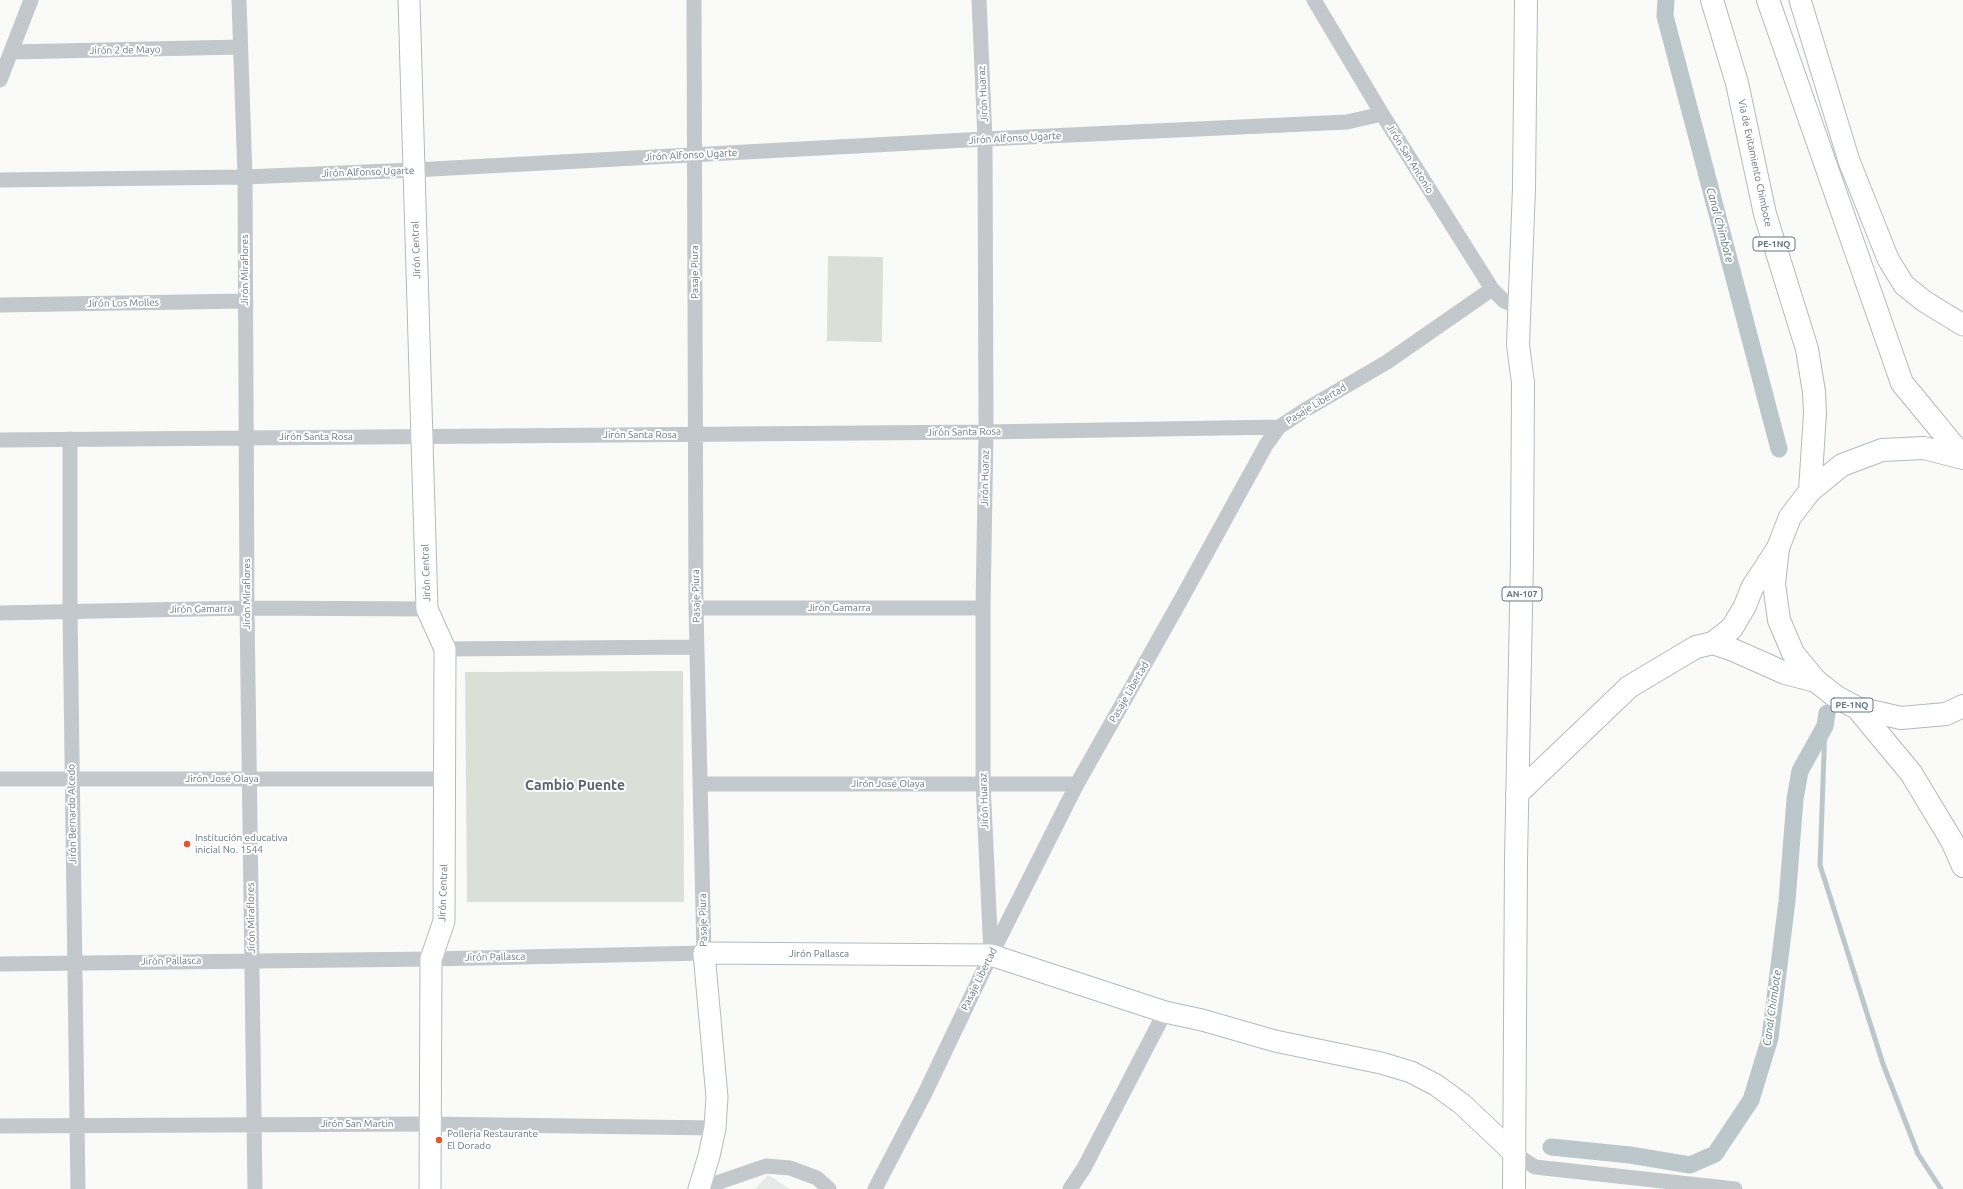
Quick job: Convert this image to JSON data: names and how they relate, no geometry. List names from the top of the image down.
{
  "streets": {
    "main road": ["Via de Evitamiento Chimbote", "PE-1NQ", "AN-107"],
    "street": [
      "Jirón 2 de Mayo",
      "Jirón Huaraz",
      "Jirón Alfonso Ugarte",
      "Jirón San Antonio",
      "Jirón Central",
      "Jirón Miraflores",
      "Pasaje Piura",
      "Jirón Los Molles",
      "Pasaje Libertad",
      "Jirón Santa Rosa",
      "Jirón Gamarra",
      "Jirón José Olaya",
      "Jirón Bernardo Alcedo",
      "Jirón Pallasca",
      "Jirón San Martin"
    ]
  },
  "crossings": [
    ["Jirón 2 de Mayo", "Jirón Miraflores"],
    ["Jirón Huaraz", "Jirón Alfonso Ugarte"],
    ["Jirón Huaraz", "Pasaje Libertad"],
    ["Jirón Huaraz", "Jirón Santa Rosa"],
    ["Jirón Huaraz", "Jirón Gamarra"],
    ["Jirón Huaraz", "Jirón José Olaya"],
    ["Jirón Huaraz", "Jirón Pallasca"],
    ["Jirón Alfonso Ugarte", "Jirón San Antonio"],
    ["Jirón Alfonso Ugarte", "Jirón Central"],
    ["Jirón Alfonso Ugarte", "Jirón Miraflores"],
    ["Jirón Alfonso Ugarte", "Pasaje Piura"],
    ["Jirón San Antonio", "Pasaje Libertad"],
    ["Jirón San Antonio", "AN-107"],
    ["Via de Evitamiento Chimbote", "PE-1NQ"],
    ["Jirón Central", "Jirón Santa Rosa"],
    ["Jirón Central", "Jirón Gamarra"],
    ["Jirón Central", "Jirón José Olaya"],
    ["Jirón Central", "Jirón Pallasca"],
    ["Jirón Central", "Jirón San Martin"],
    ["Jirón Miraflores", "Jirón Los Molles"],
    ["Jirón Miraflores", "Jirón Santa Rosa"],
    ["Jirón Miraflores", "Jirón Gamarra"],
    ["Jirón Miraflores", "Jirón José Olaya"],
    ["Jirón Miraflores", "Jirón Pallasca"],
    ["Jirón Miraflores", "Jirón San Martin"],
    ["Pasaje Piura", "Jirón Santa Rosa"],
    ["Pasaje Piura", "Jirón Gamarra"],
    ["Pasaje Piura", "Jirón José Olaya"],
    ["Pasaje Piura", "Jirón Pallasca"],
    ["Pasaje Piura", "Jirón San Martin"],
    ["Pasaje Libertad", "Jirón Santa Rosa"],
    ["Pasaje Libertad", "Jirón José Olaya"],
    ["Pasaje Libertad", "Jirón Pallasca"],
    ["Jirón Santa Rosa", "Jirón Bernardo Alcedo"],
    ["AN-107", "Jirón Pallasca"],
    ["Jirón Gamarra", "Jirón Bernardo Alcedo"],
    ["Jirón José Olaya", "Jirón Bernardo Alcedo"],
    ["Jirón Bernardo Alcedo", "Jirón Pallasca"],
    ["Jirón Bernardo Alcedo", "Jirón San Martin"]
  ],
  "districts": ["Cambio Puente"],
  "water": ["Canal Chimbote"],
  "places": ["Institución educativa inicial No. 1544", "Polleria Restaurante El Dorado"]
}
